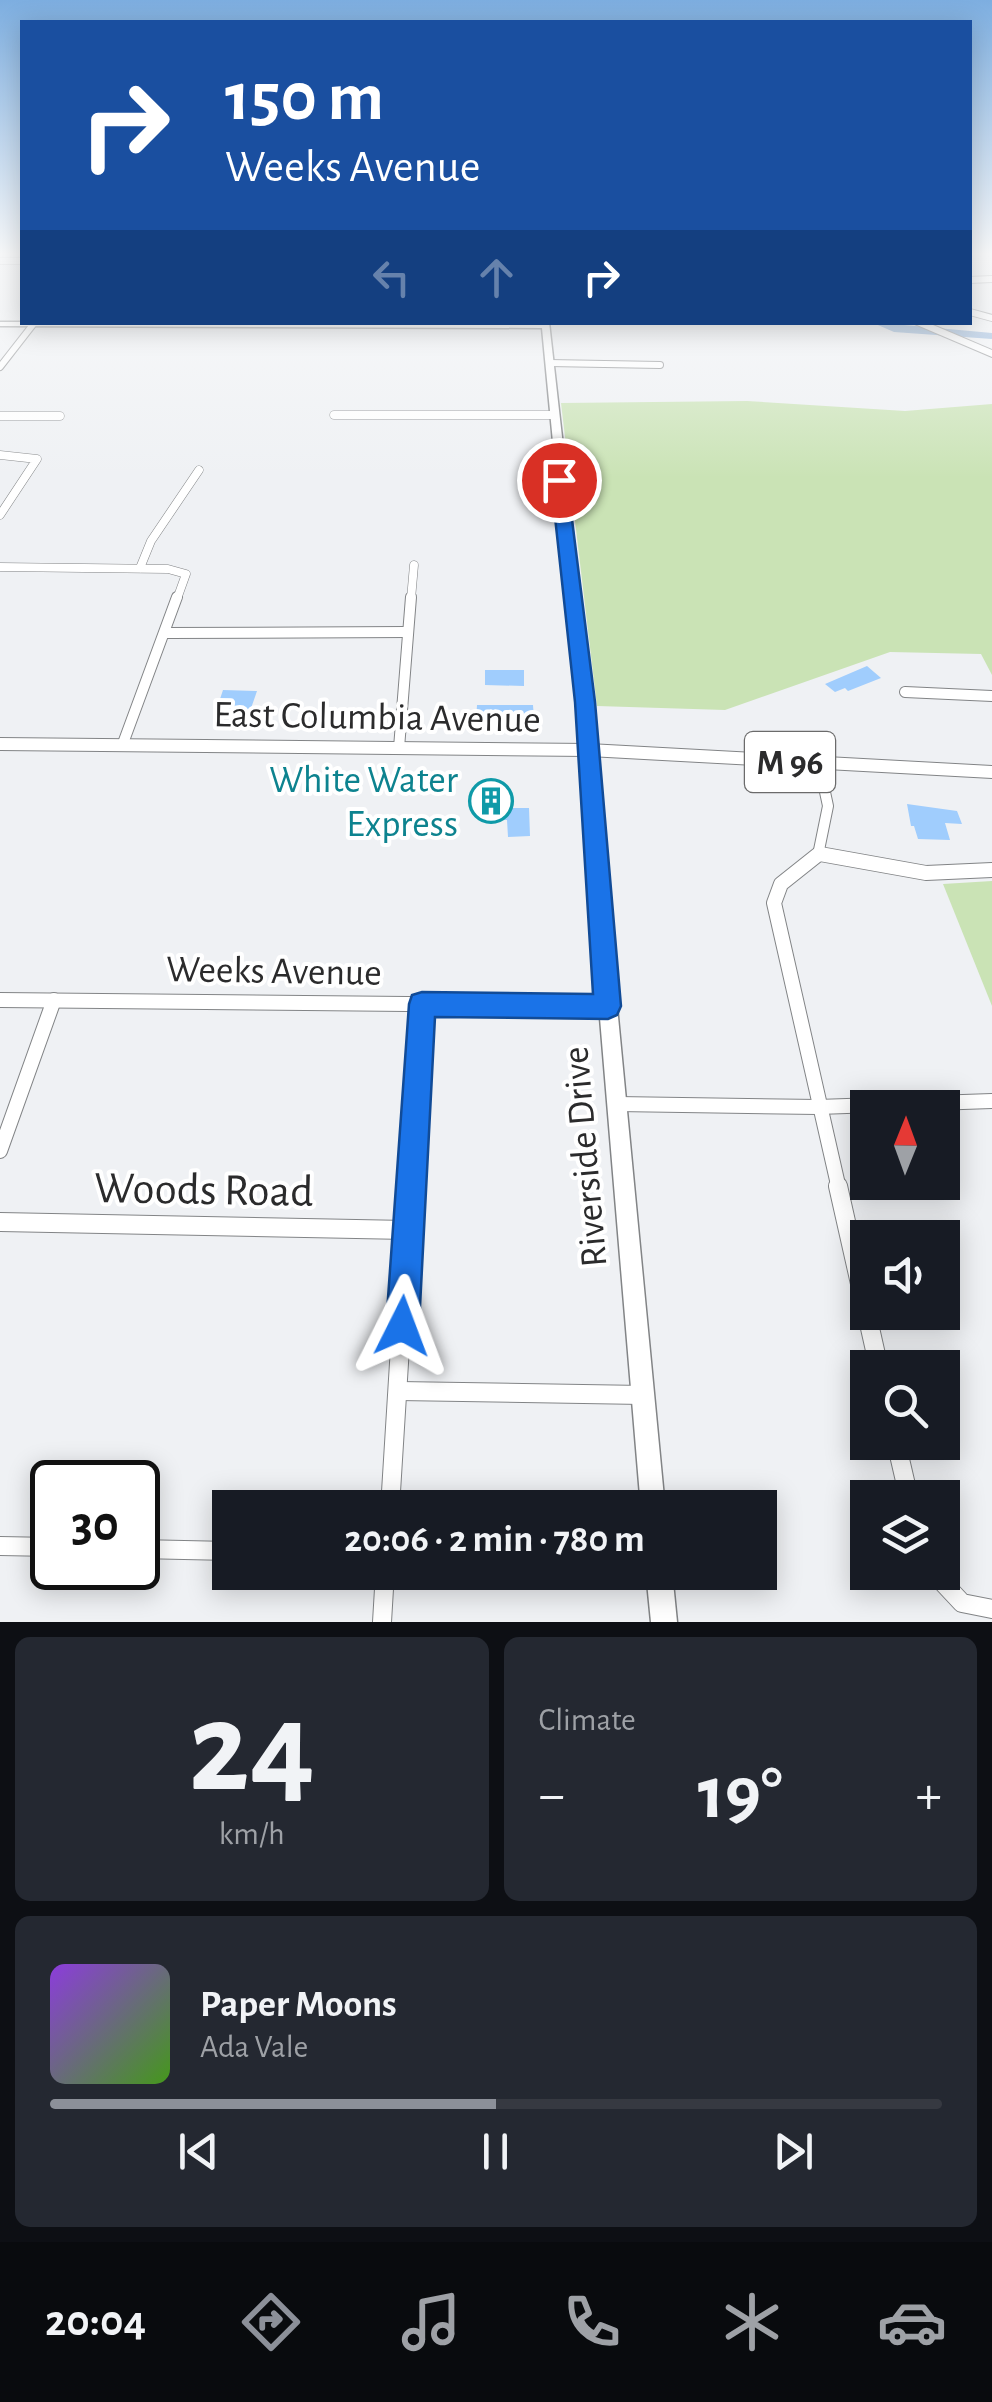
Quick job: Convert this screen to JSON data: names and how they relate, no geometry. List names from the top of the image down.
{
  "streets": {
    "main road": ["East Columbia Avenue", "M 96"],
    "street": ["Weeks Avenue", "Riverside Drive", "Woods Road"]
  },
  "crossings": [
    ["East Columbia Avenue", "Riverside Drive"],
    ["Weeks Avenue", "Riverside Drive"]
  ],
  "places": {
    "building": ["White Water Express"]
  },
  "north": "top",
  "page": {
    "turn": ["150 m", "Weeks Avenue"],
    "limit": "30",
    "trip": "20:06 · 2 min · 780 m",
    "tile": [
      ["24", "km/h"],
      "Climate"
    ],
    "heat": ["−", "19°", "+"],
    "song": ["Paper Moons", "Ada Vale"],
    "tabs": "20:04"
  }
}
